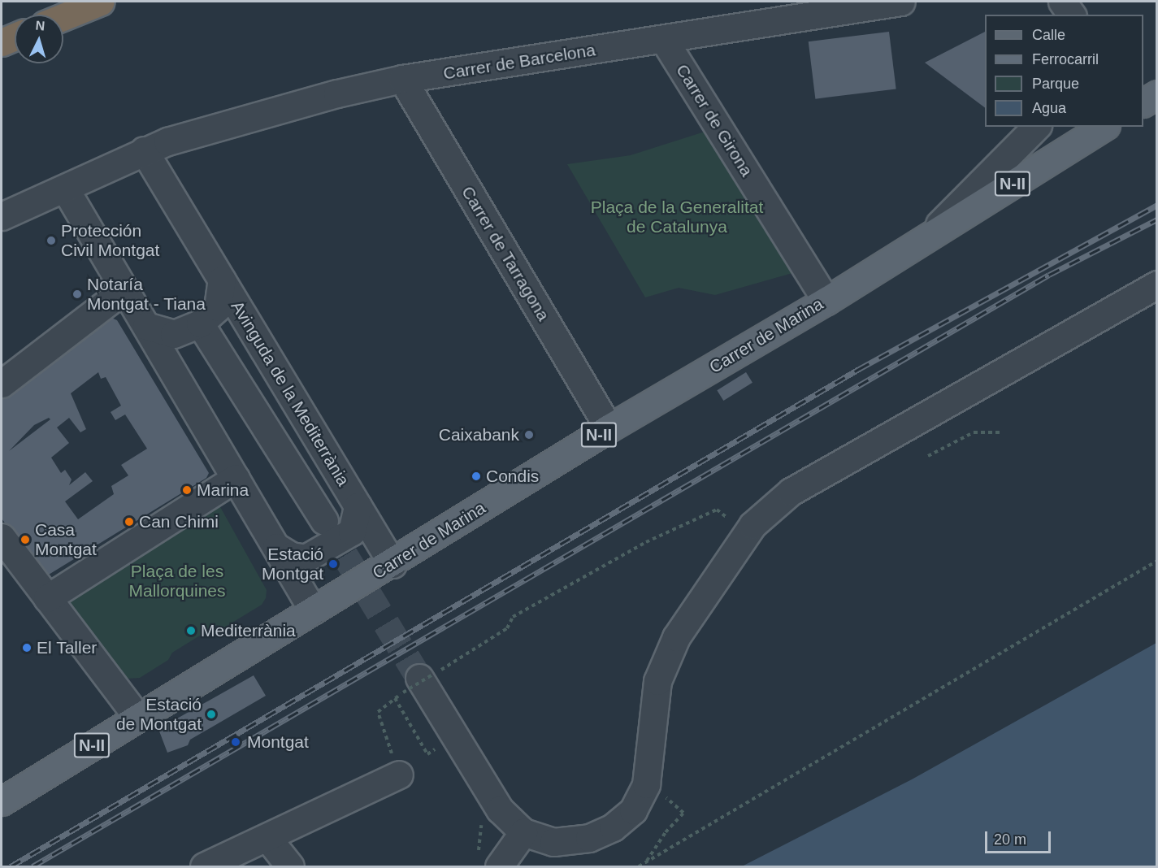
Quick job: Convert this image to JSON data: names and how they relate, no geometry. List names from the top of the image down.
{
  "streets": {
    "main road": ["N-II", "Carrer de Marina"],
    "street": [
      "Carrer de Barcelona",
      "Carrer de Girona",
      "Carrer de Tarragona",
      "Avinguda de la Mediterrània"
    ]
  },
  "crossings": [
    ["Carrer de Barcelona", "Carrer de Girona"],
    ["Carrer de Barcelona", "Carrer de Tarragona"],
    ["Carrer de Barcelona", "Avinguda de la Mediterrània"],
    ["Carrer de Girona", "Carrer de Marina"],
    ["Carrer de Tarragona", "Carrer de Marina"],
    ["Carrer de Marina", "Avinguda de la Mediterrània"]
  ],
  "parks": ["Plaça de la Generalitat de Catalunya", "Plaça de les Mallorquines"],
  "places": [
    "Protección Civil Montgat",
    "Notaría Montgat - Tiana",
    "Caixabank",
    "Condis",
    "Marina",
    "Can Chimi",
    "Casa Montgat",
    "Estació Montgat",
    "Mediterrània",
    "El Taller",
    "Estació de Montgat",
    "Montgat"
  ],
  "legend": [
    "Calle",
    "Ferrocarril",
    "Parque",
    "Agua"
  ],
  "scale_bar": "20 m",
  "north": "top"
}
